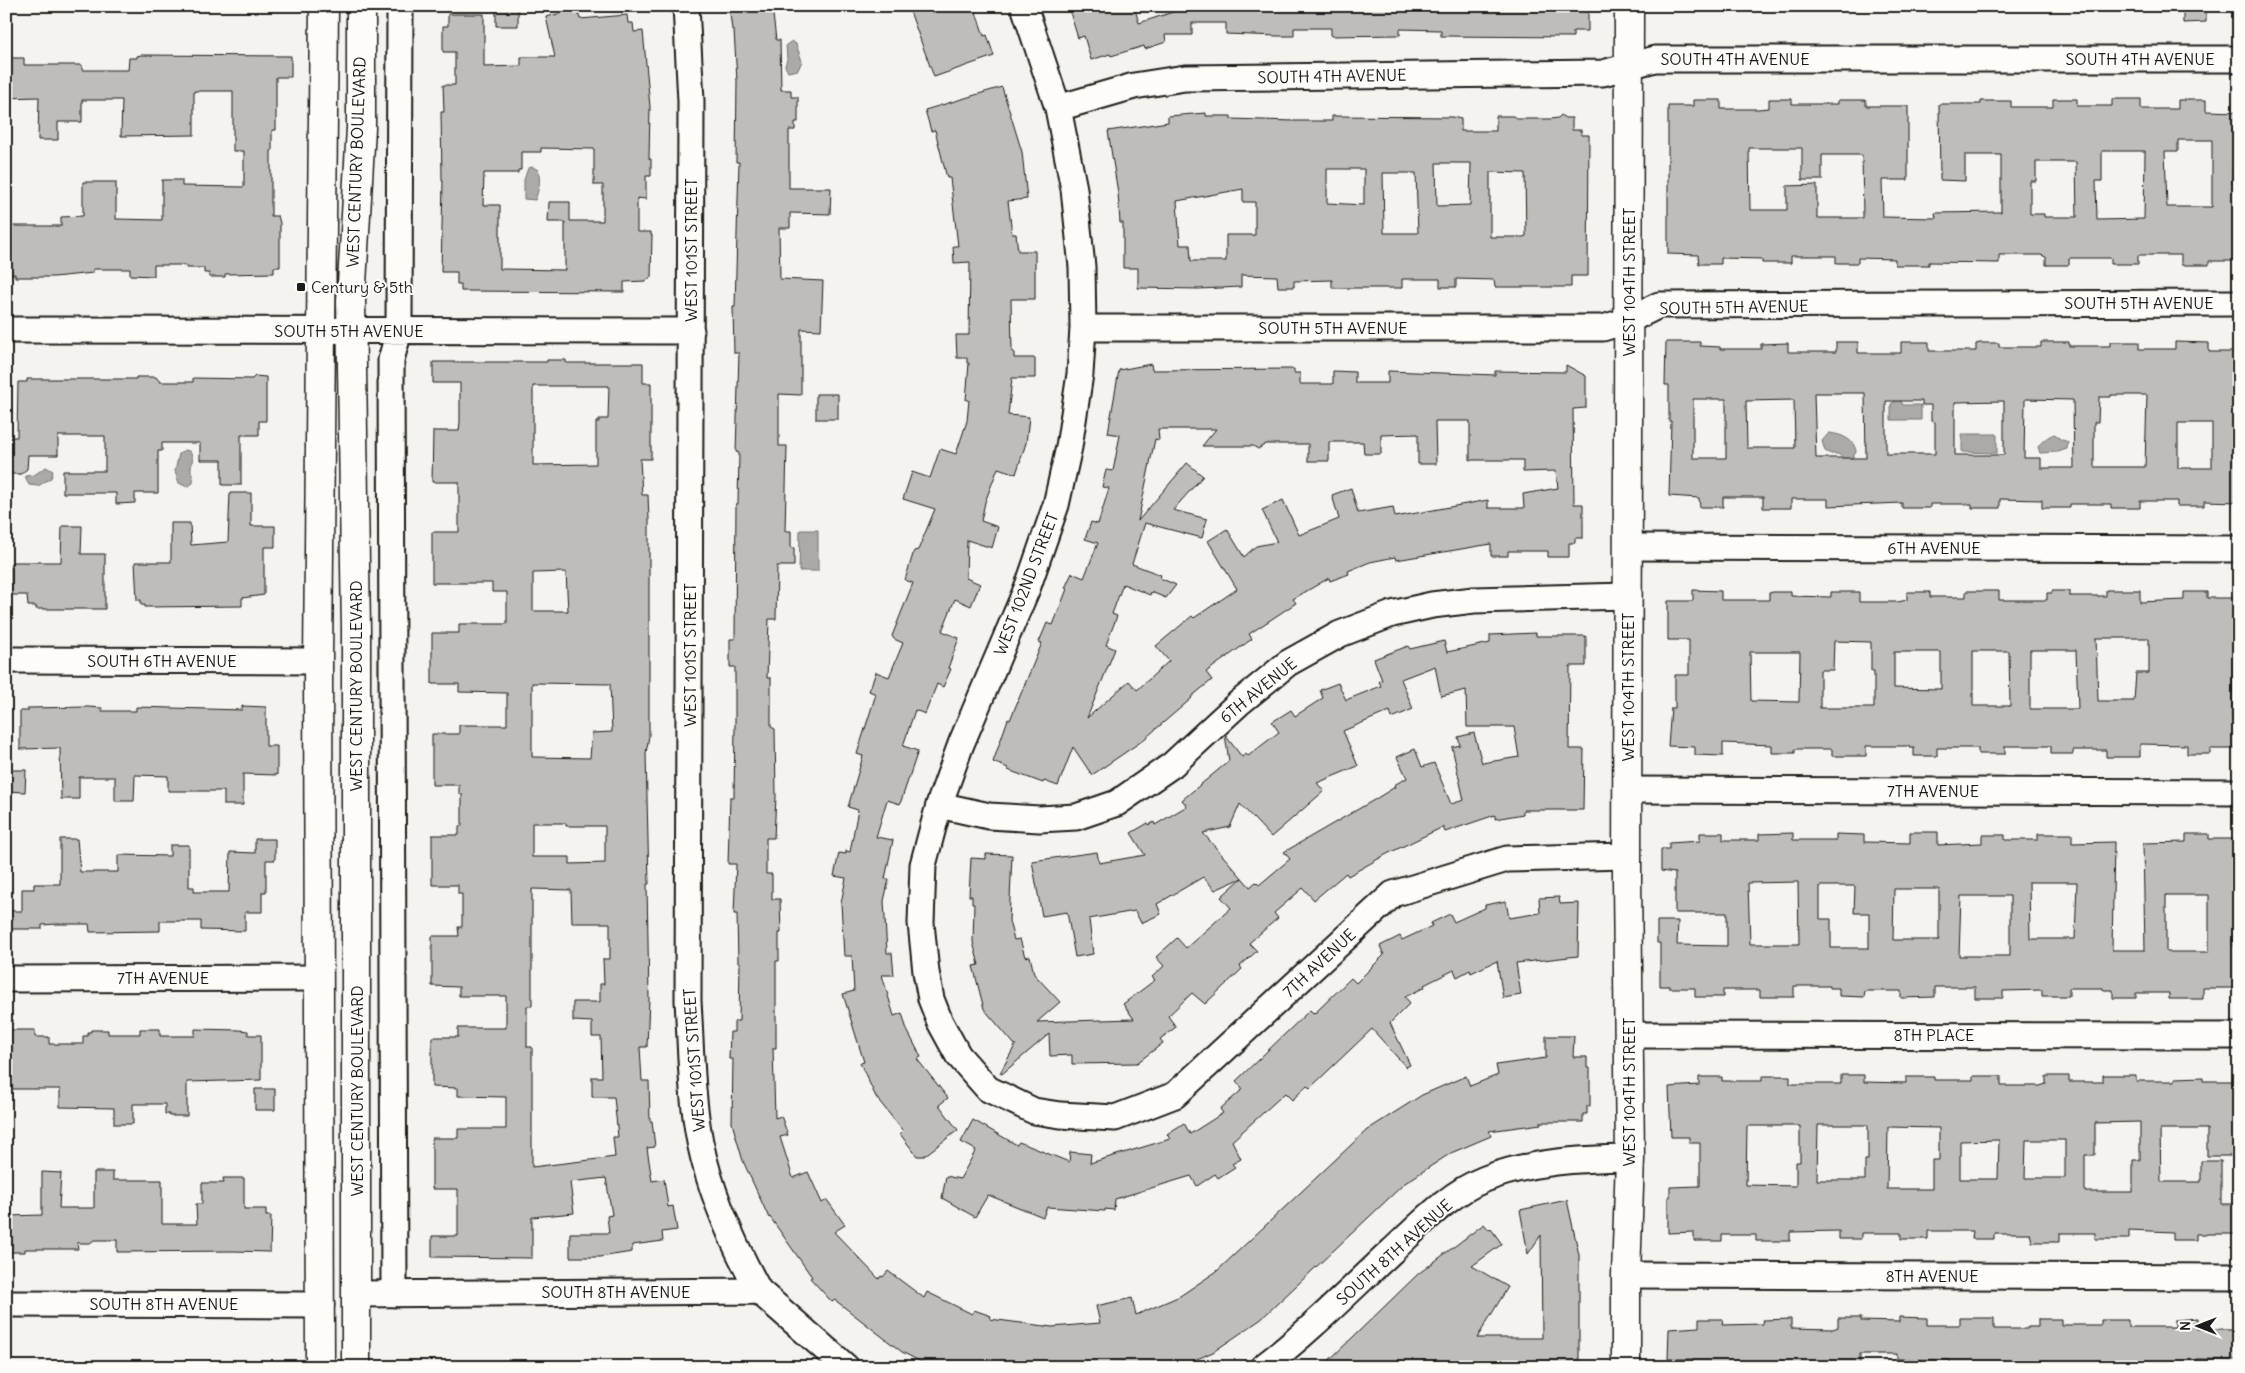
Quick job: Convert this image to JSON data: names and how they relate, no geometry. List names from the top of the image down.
{
  "streets": {
    "main road": ["WEST CENTURY BOULEVARD", "WEST 104TH STREET"],
    "street": [
      "SOUTH 4TH AVENUE",
      "WEST 101ST STREET",
      "SOUTH 5TH AVENUE",
      "6TH AVENUE",
      "WEST 102ND STREET",
      "SOUTH 6TH AVENUE",
      "7TH AVENUE",
      "8TH PLACE",
      "SOUTH 8TH AVENUE",
      "8TH AVENUE"
    ]
  },
  "crossings": [
    ["SOUTH 4TH AVENUE", "WEST 104TH STREET"],
    ["SOUTH 4TH AVENUE", "WEST 102ND STREET"],
    ["WEST CENTURY BOULEVARD", "SOUTH 5TH AVENUE"],
    ["WEST CENTURY BOULEVARD", "SOUTH 6TH AVENUE"],
    ["WEST CENTURY BOULEVARD", "7TH AVENUE"],
    ["WEST CENTURY BOULEVARD", "SOUTH 8TH AVENUE"],
    ["WEST 101ST STREET", "SOUTH 5TH AVENUE"],
    ["WEST 101ST STREET", "SOUTH 8TH AVENUE"],
    ["WEST 104TH STREET", "SOUTH 5TH AVENUE"],
    ["WEST 104TH STREET", "6TH AVENUE"],
    ["WEST 104TH STREET", "7TH AVENUE"],
    ["WEST 104TH STREET", "8TH PLACE"],
    ["WEST 104TH STREET", "SOUTH 8TH AVENUE"],
    ["WEST 104TH STREET", "8TH AVENUE"],
    ["SOUTH 5TH AVENUE", "WEST 102ND STREET"],
    ["6TH AVENUE", "WEST 102ND STREET"],
    ["WEST 102ND STREET", "7TH AVENUE"]
  ],
  "places": {
    "transit": ["Century & 5th"]
  },
  "north": "left"
}
